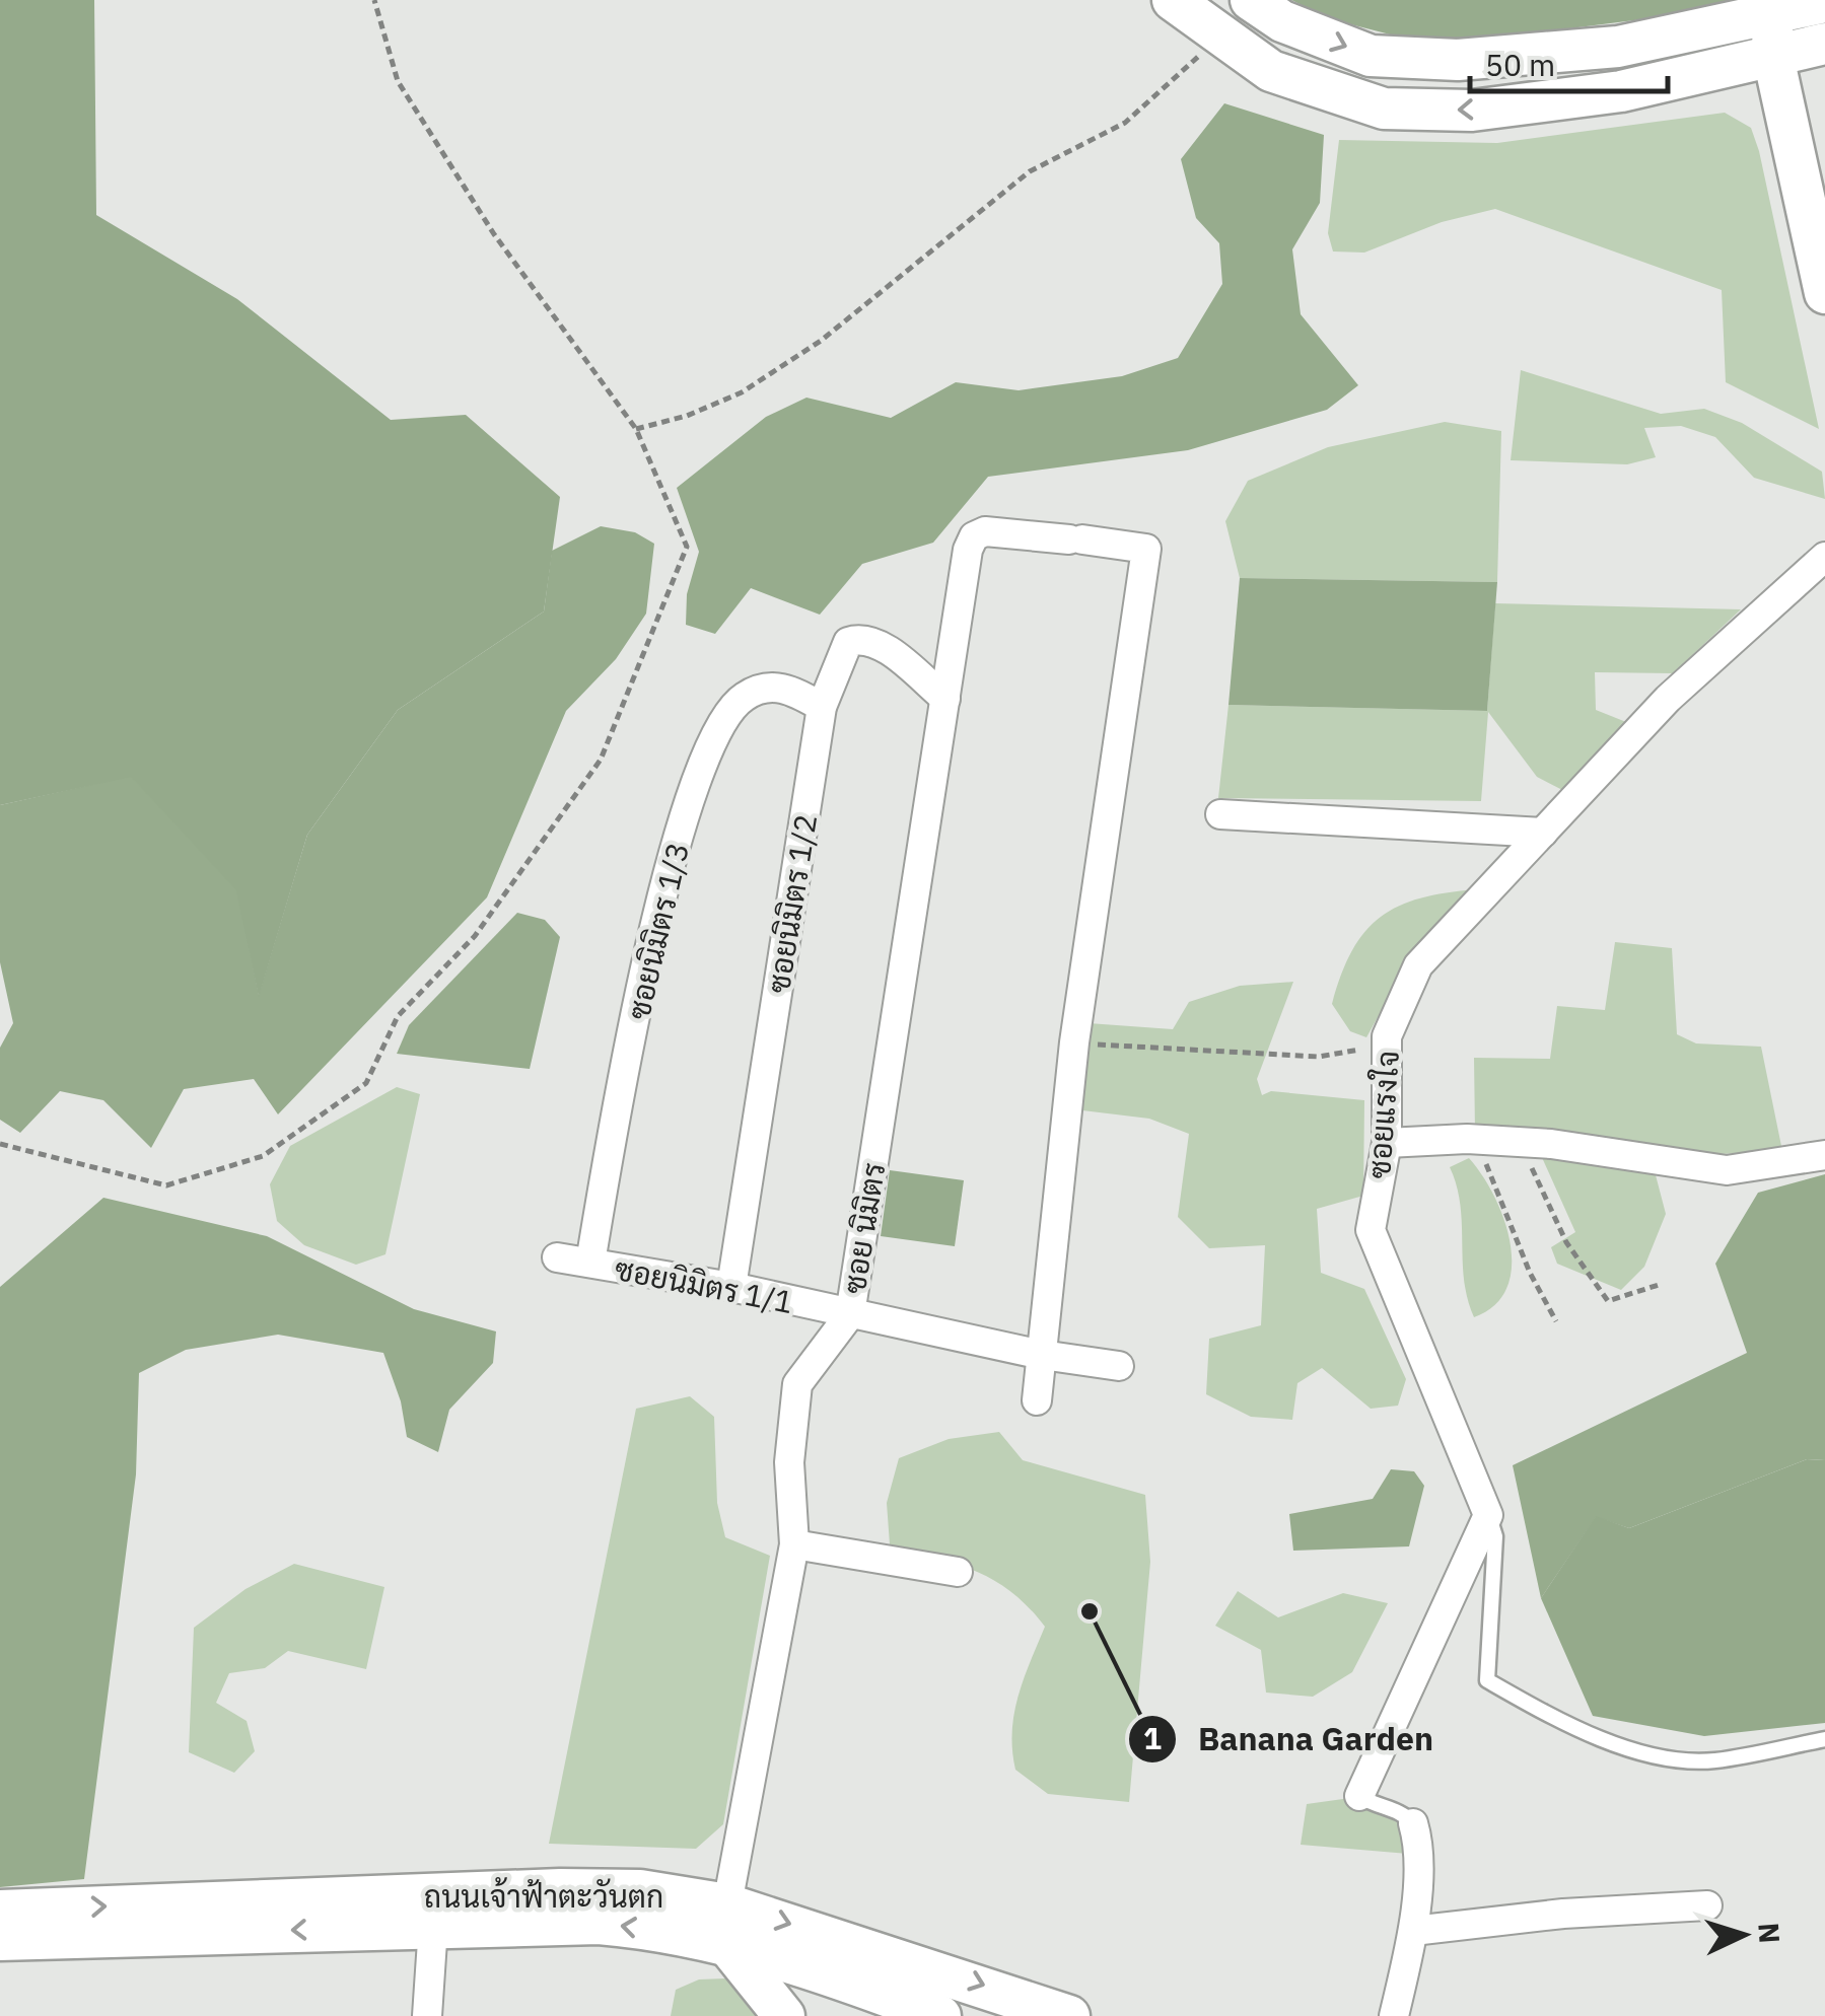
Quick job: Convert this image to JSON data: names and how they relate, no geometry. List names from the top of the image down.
{
  "streets": {
    "main road": ["ถนนเจ้าฟ้าตะวันตก"],
    "street": [
      "ซอยนิมิตร 1/2",
      "ซอยนิมิตร 1/3",
      "ซอยแรงใจ",
      "ซอย นิมิตร",
      "ซอยนิมิตร 1/1"
    ]
  },
  "crossings": [
    ["ซอยนิมิตร 1/2", "ซอยนิมิตร 1/3"],
    ["ซอยนิมิตร 1/2", "ซอย นิมิตร"],
    ["ซอยนิมิตร 1/2", "ซอยนิมิตร 1/1"],
    ["ซอยนิมิตร 1/3", "ซอยนิมิตร 1/1"],
    ["ซอย นิมิตร", "ซอยนิมิตร 1/1"],
    ["ซอย นิมิตร", "ถนนเจ้าฟ้าตะวันตก"]
  ],
  "places": ["Banana Garden"],
  "scale_bar": "50 m",
  "north": "right"
}
